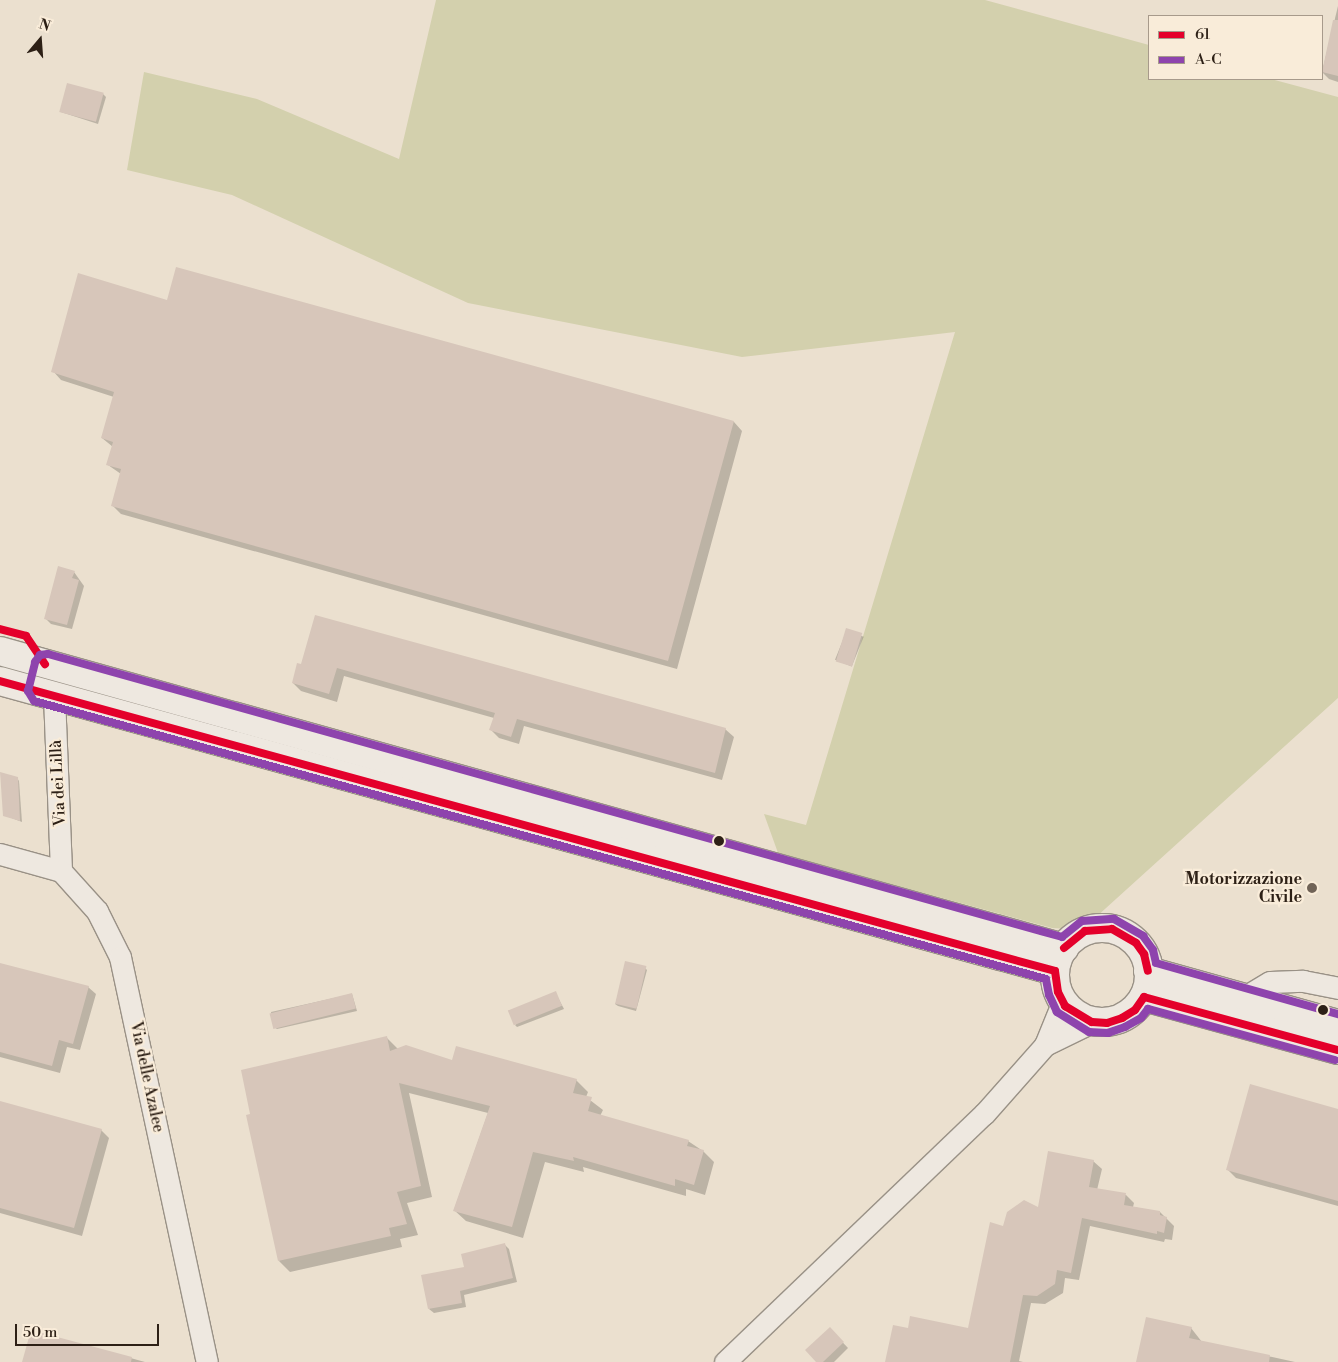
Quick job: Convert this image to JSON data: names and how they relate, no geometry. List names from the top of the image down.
{
  "streets": {
    "street": ["Via dei Lillà", "Via delle Azalee"]
  },
  "crossings": [
    ["Via dei Lillà", "Via delle Azalee"]
  ],
  "places": ["Motorizzazione Civile"],
  "lines": ["transit line 61", "transit line A-C"],
  "legend": ["61", "A-C"],
  "scale_bar": "50 m",
  "north": "top"
}
